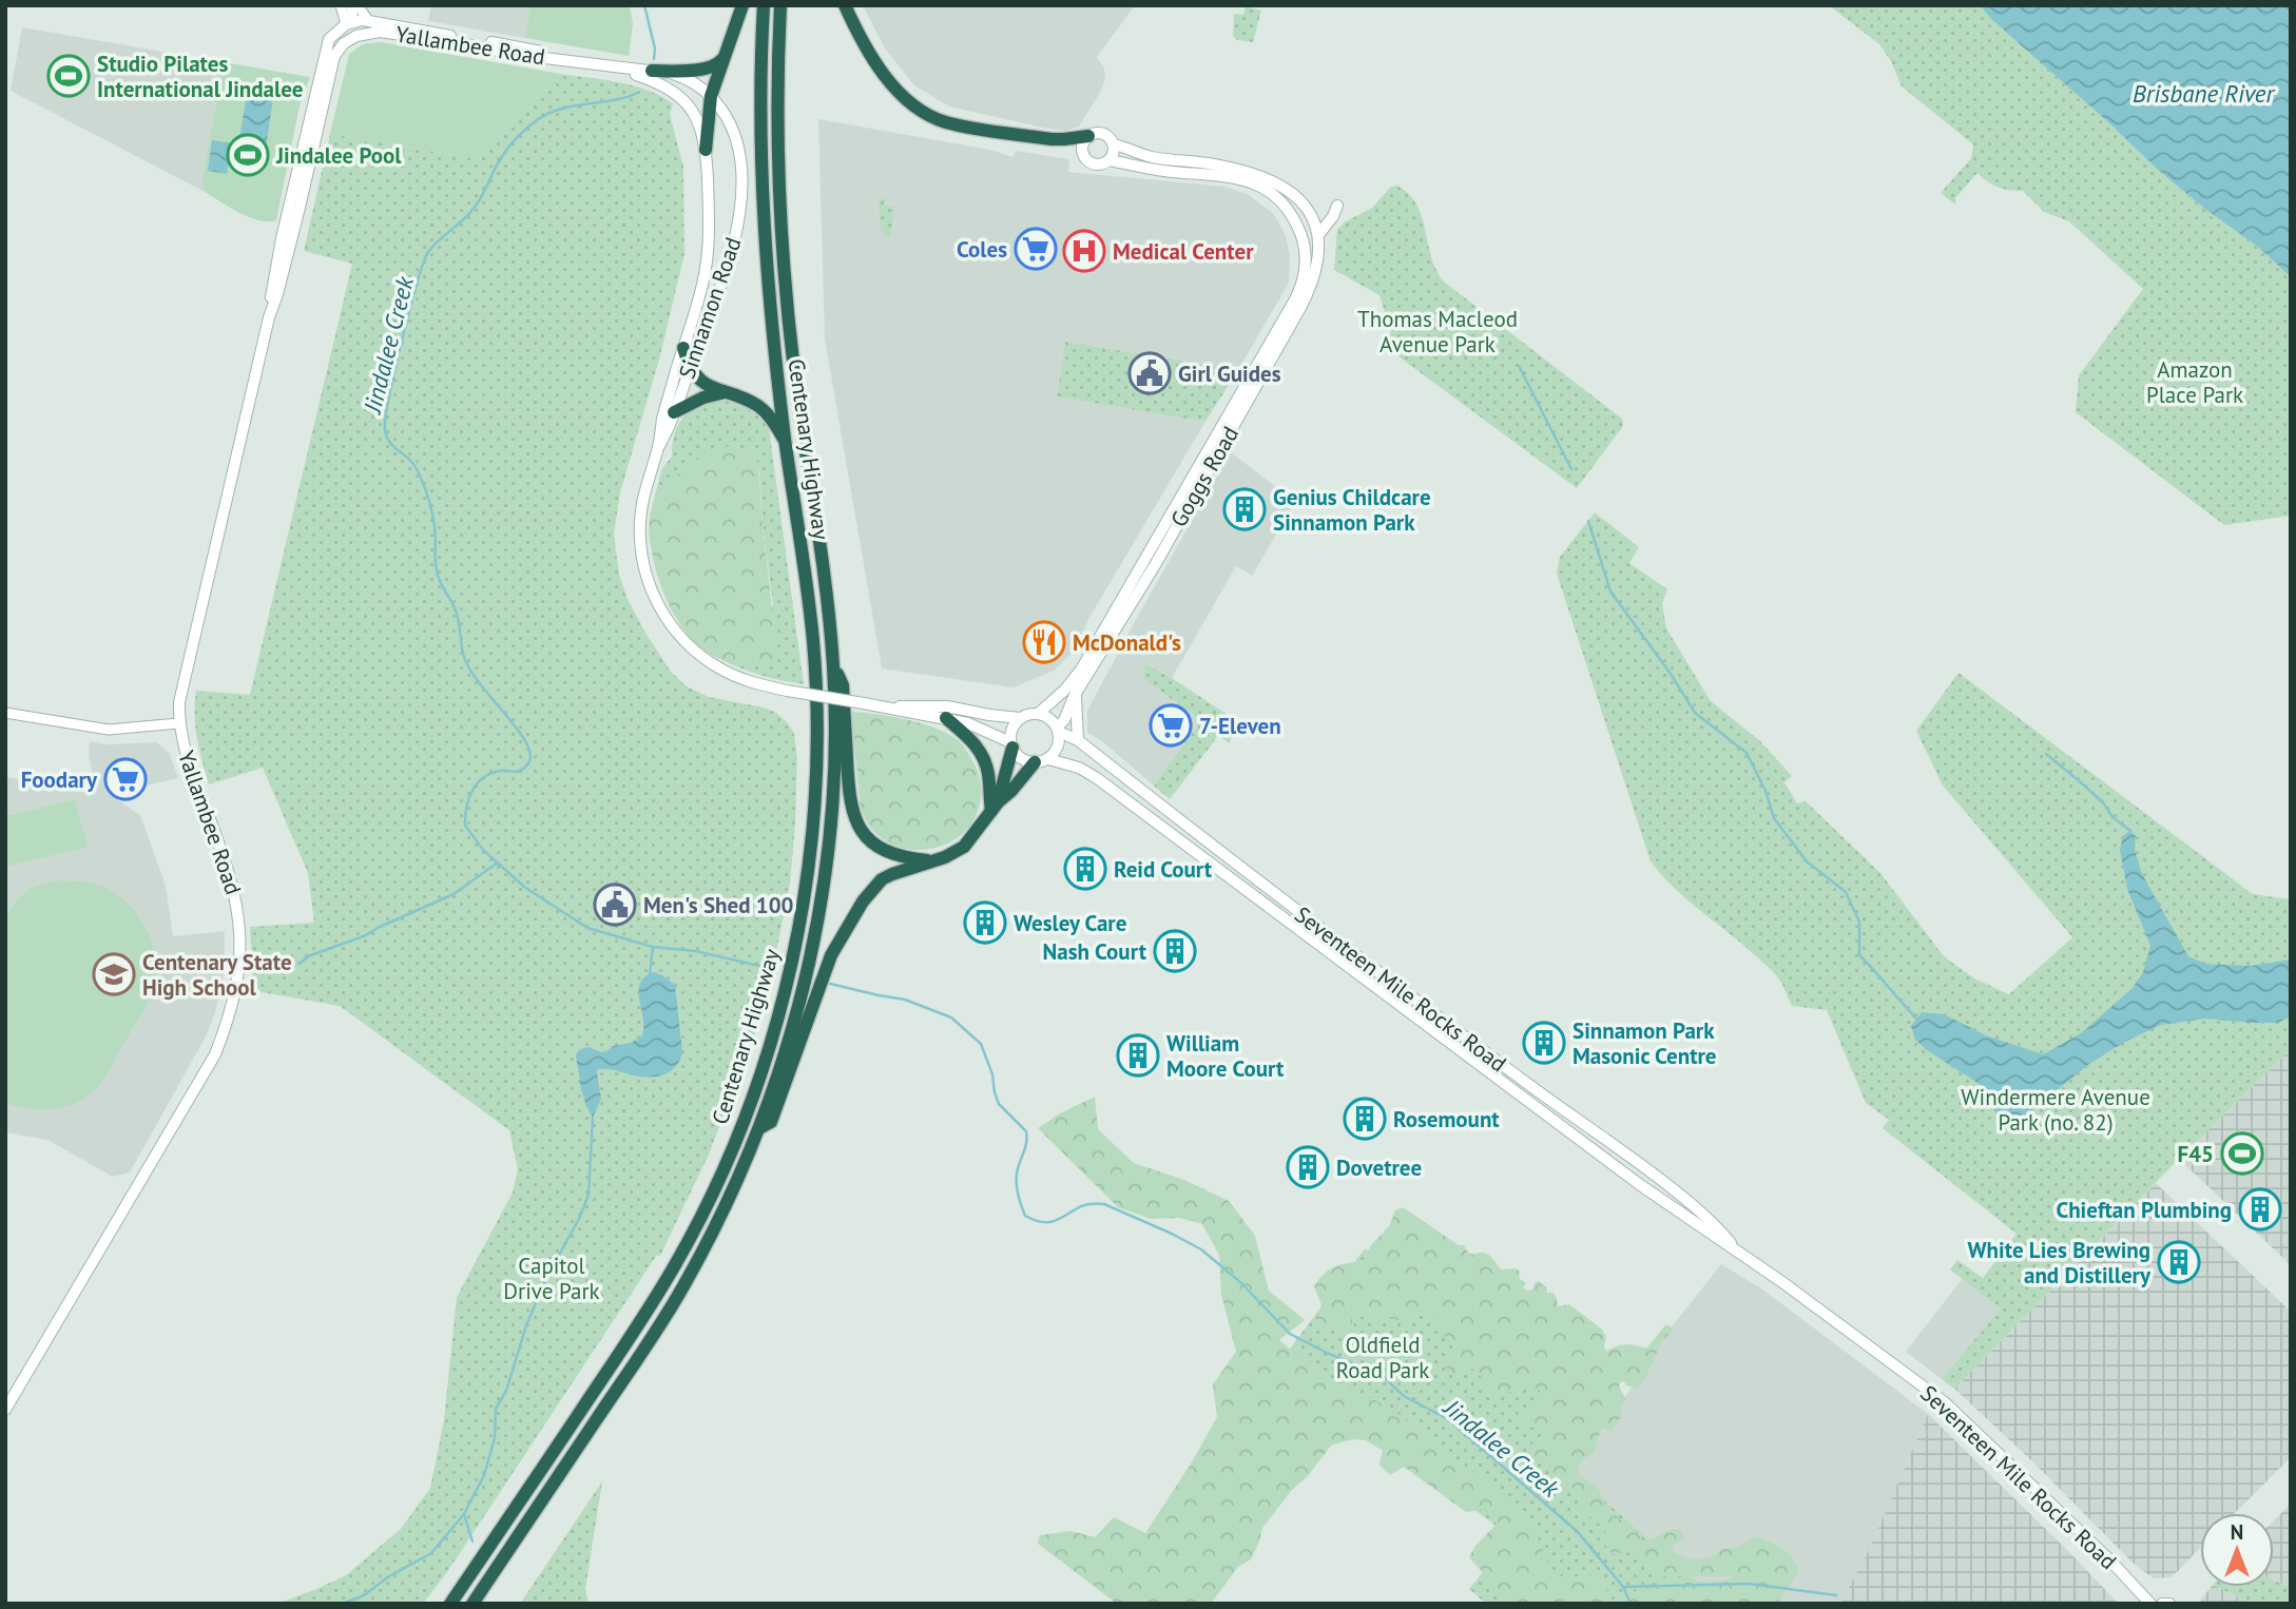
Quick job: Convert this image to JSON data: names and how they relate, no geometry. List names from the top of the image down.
{
  "streets": {
    "highway": ["Centenary Highway"],
    "main road": [
      "Yallambee Road",
      "Sinnamon Road",
      "Goggs Road",
      "Seventeen Mile Rocks Road"
    ]
  },
  "crossings": [
    ["Yallambee Road", "Sinnamon Road"],
    ["Sinnamon Road", "Goggs Road"],
    ["Sinnamon Road", "Seventeen Mile Rocks Road"],
    ["Goggs Road", "Seventeen Mile Rocks Road"]
  ],
  "water": ["Brisbane River", "Jindalee Creek"],
  "parks": [
    "Thomas Macleod Avenue Park",
    "Amazon Place Park",
    "Windermere Avenue Park (no. 82)",
    "Capitol Drive Park",
    "Oldfield Road Park"
  ],
  "places": {
    "sports": ["Studio Pilates International Jindalee", "Jindalee Pool", "F45"],
    "supermarket": ["Coles", "7-Eleven", "Foodary"],
    "hospital": ["Medical Center"],
    "public building": ["Girl Guides", "Men's Shed 100"],
    "building": [
      "Genius Childcare Sinnamon Park",
      "Reid Court",
      "Wesley Care",
      "Nash Court",
      "Sinnamon Park Masonic Centre",
      "William Moore Court",
      "Rosemount",
      "Dovetree",
      "Chieftan Plumbing",
      "White Lies Brewing and Distillery"
    ],
    "restaurant": ["McDonald's"],
    "school or university": ["Centenary State High School"]
  },
  "north": "top"
}
